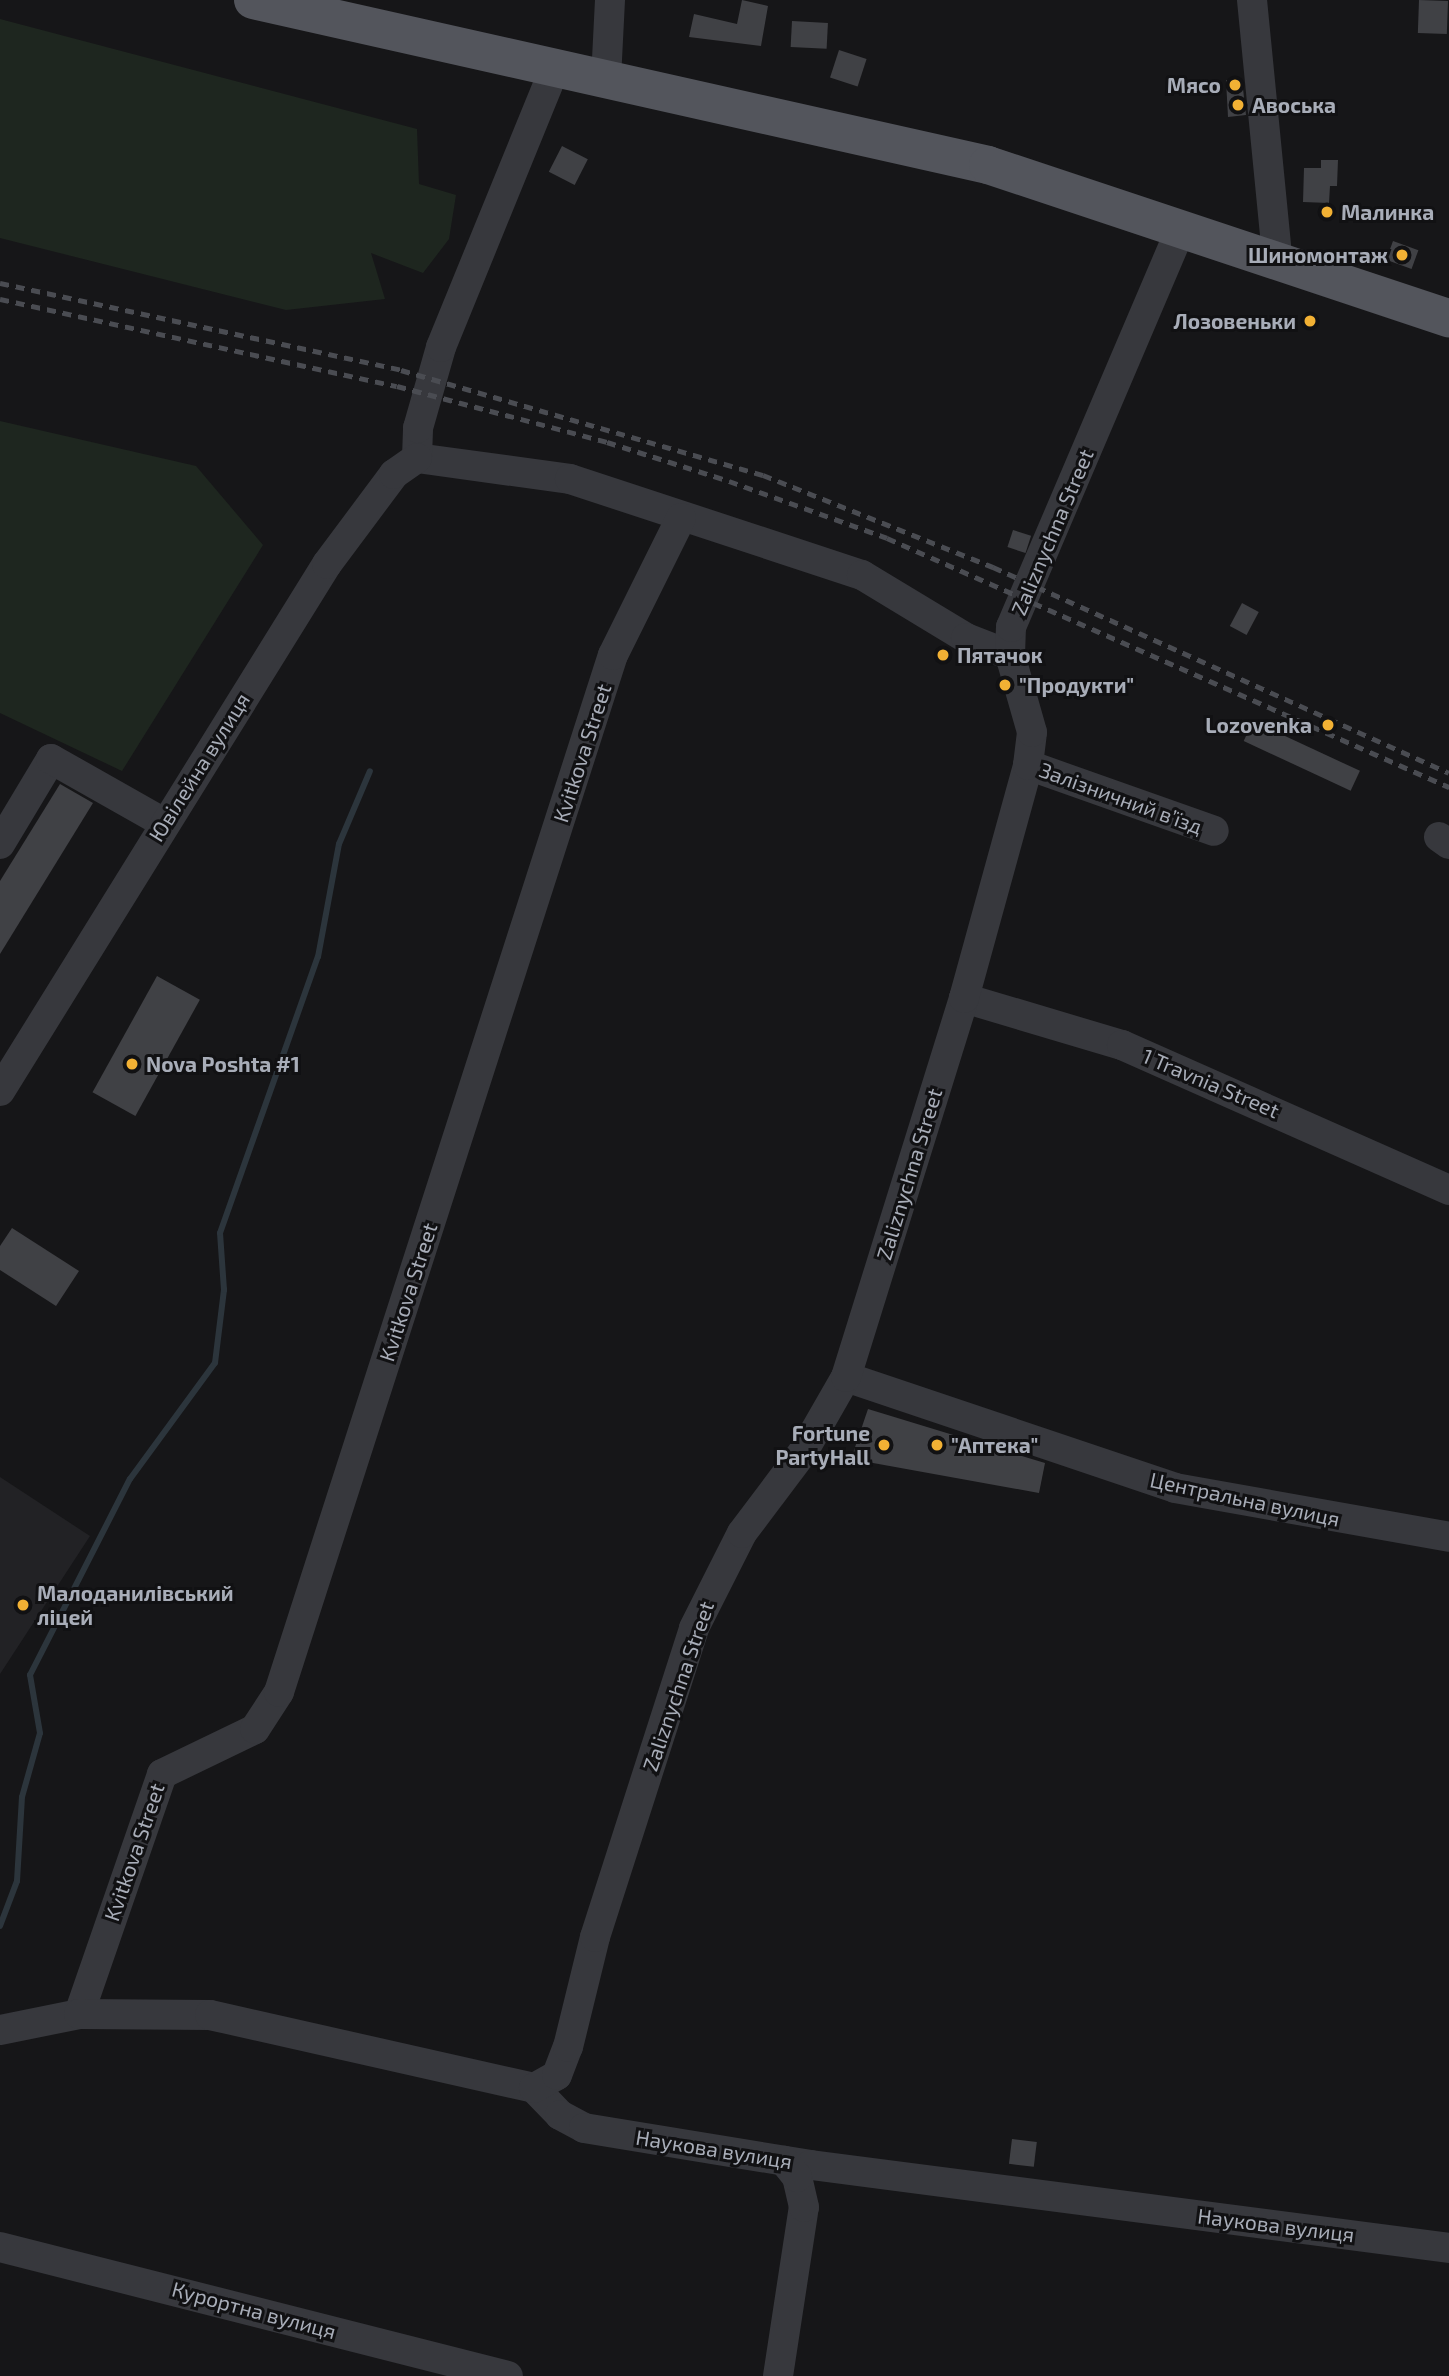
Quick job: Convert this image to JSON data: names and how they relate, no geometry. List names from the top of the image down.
{
  "streets": {
    "street": [
      "Zaliznychna Street",
      "Kvitkova Street",
      "Ювілейна вулиця",
      "Залізничний в’їзд",
      "1 Travnia Street",
      "Центральна вулиця",
      "Наукова вулиця",
      "Курортна вулиця"
    ]
  },
  "crossings": [
    ["Zaliznychna Street", "Залізничний в’їзд"],
    ["Zaliznychna Street", "1 Travnia Street"],
    ["Zaliznychna Street", "Центральна вулиця"],
    ["Zaliznychna Street", "Наукова вулиця"]
  ],
  "places": [
    "Мясо",
    "Авоська",
    "Малинка",
    "Шиномонтаж",
    "Лозовеньки",
    "Пятачок",
    "\"Продукти\"",
    "Lozovenka",
    "Nova Poshta #1",
    "Fortune PartyHall",
    "\"Аптека\"",
    "Малоданилівський ліцей"
  ]
}
